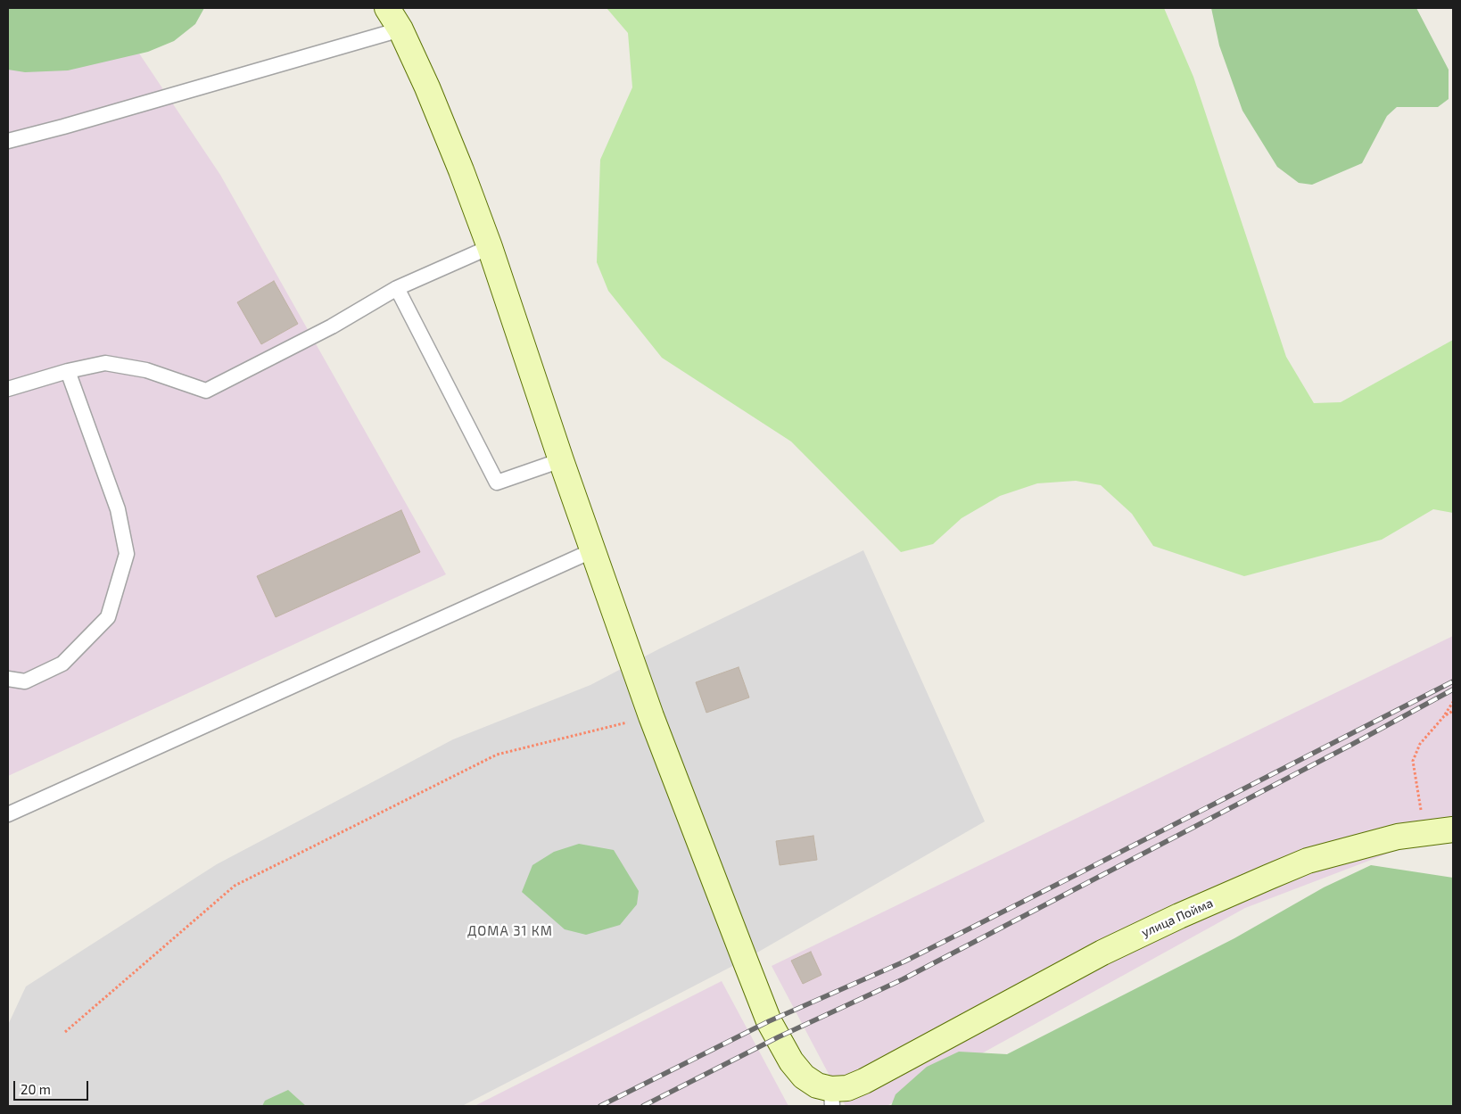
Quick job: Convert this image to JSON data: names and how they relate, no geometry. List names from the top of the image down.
{
  "streets": {
    "main road": ["улица Пойма"]
  },
  "districts": ["ДОМА 31 КМ"],
  "scale_bar": "20 m"
}
